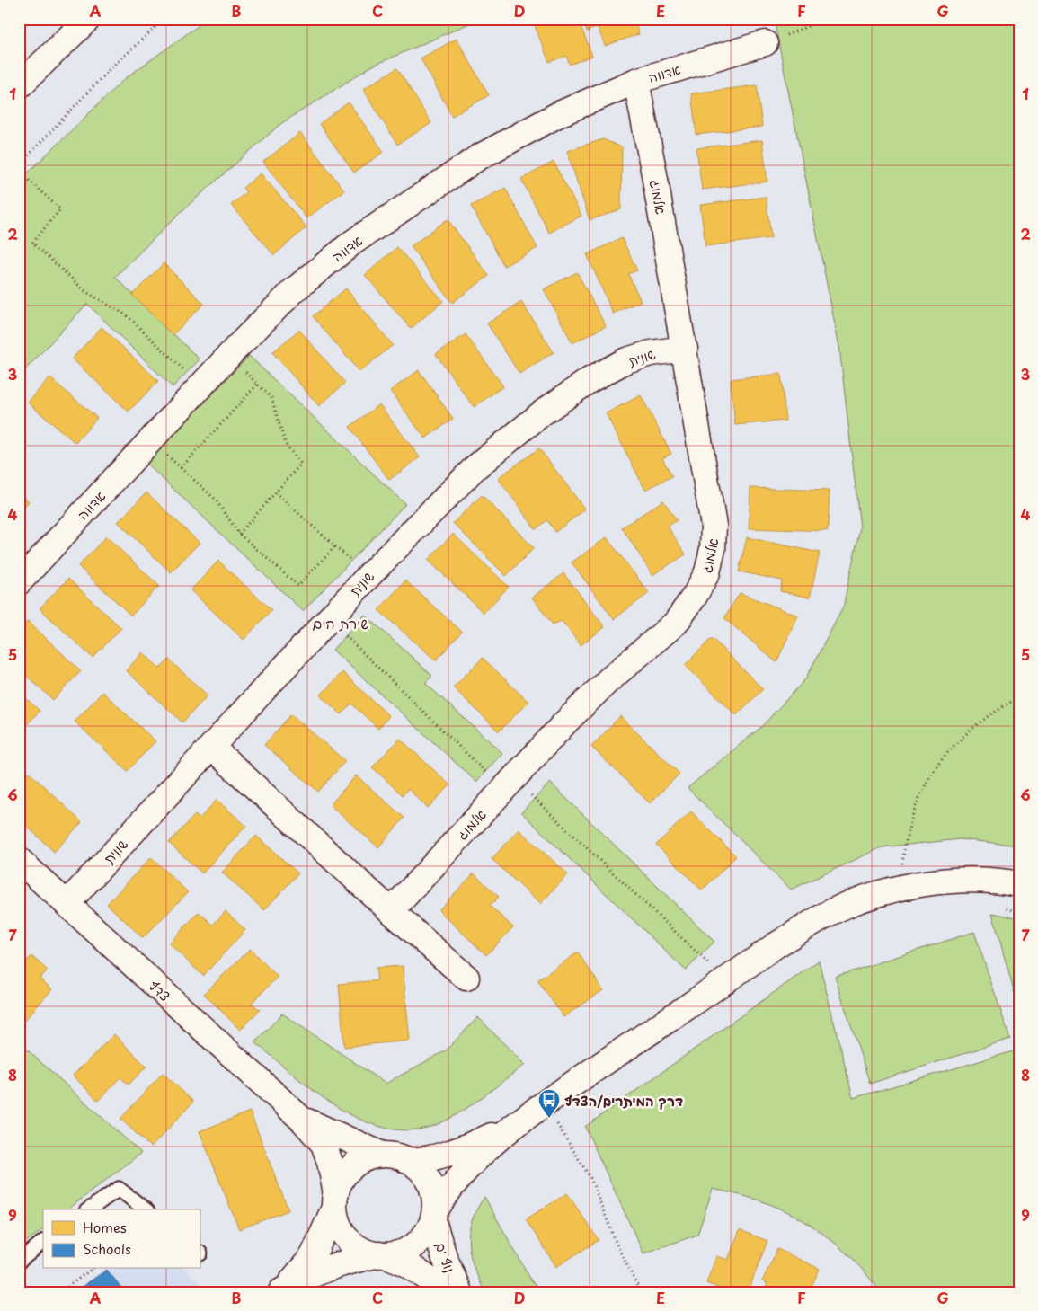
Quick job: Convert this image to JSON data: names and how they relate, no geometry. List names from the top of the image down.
{
  "streets": {
    "street": [
      "אדווה",
      "אלמוג",
      "שונית",
      "צדף",
      "נוף ים"
    ]
  },
  "crossings": [
    ["אדווה", "אלמוג"],
    ["אלמוג", "שונית"],
    ["שונית", "צדף"],
    ["צדף", "נוף ים"]
  ],
  "districts": ["שירת הים"],
  "places": {
    "bus stop": ["דרך המיתרים/הצדף"]
  },
  "legend": ["Homes", "Schools"],
  "grid": {
    "columns": [
      "A",
      "B",
      "C",
      "D",
      "E",
      "F",
      "G"
    ],
    "rows": [
      "1",
      "2",
      "3",
      "4",
      "5",
      "6",
      "7",
      "8",
      "9"
    ]
  }
}
